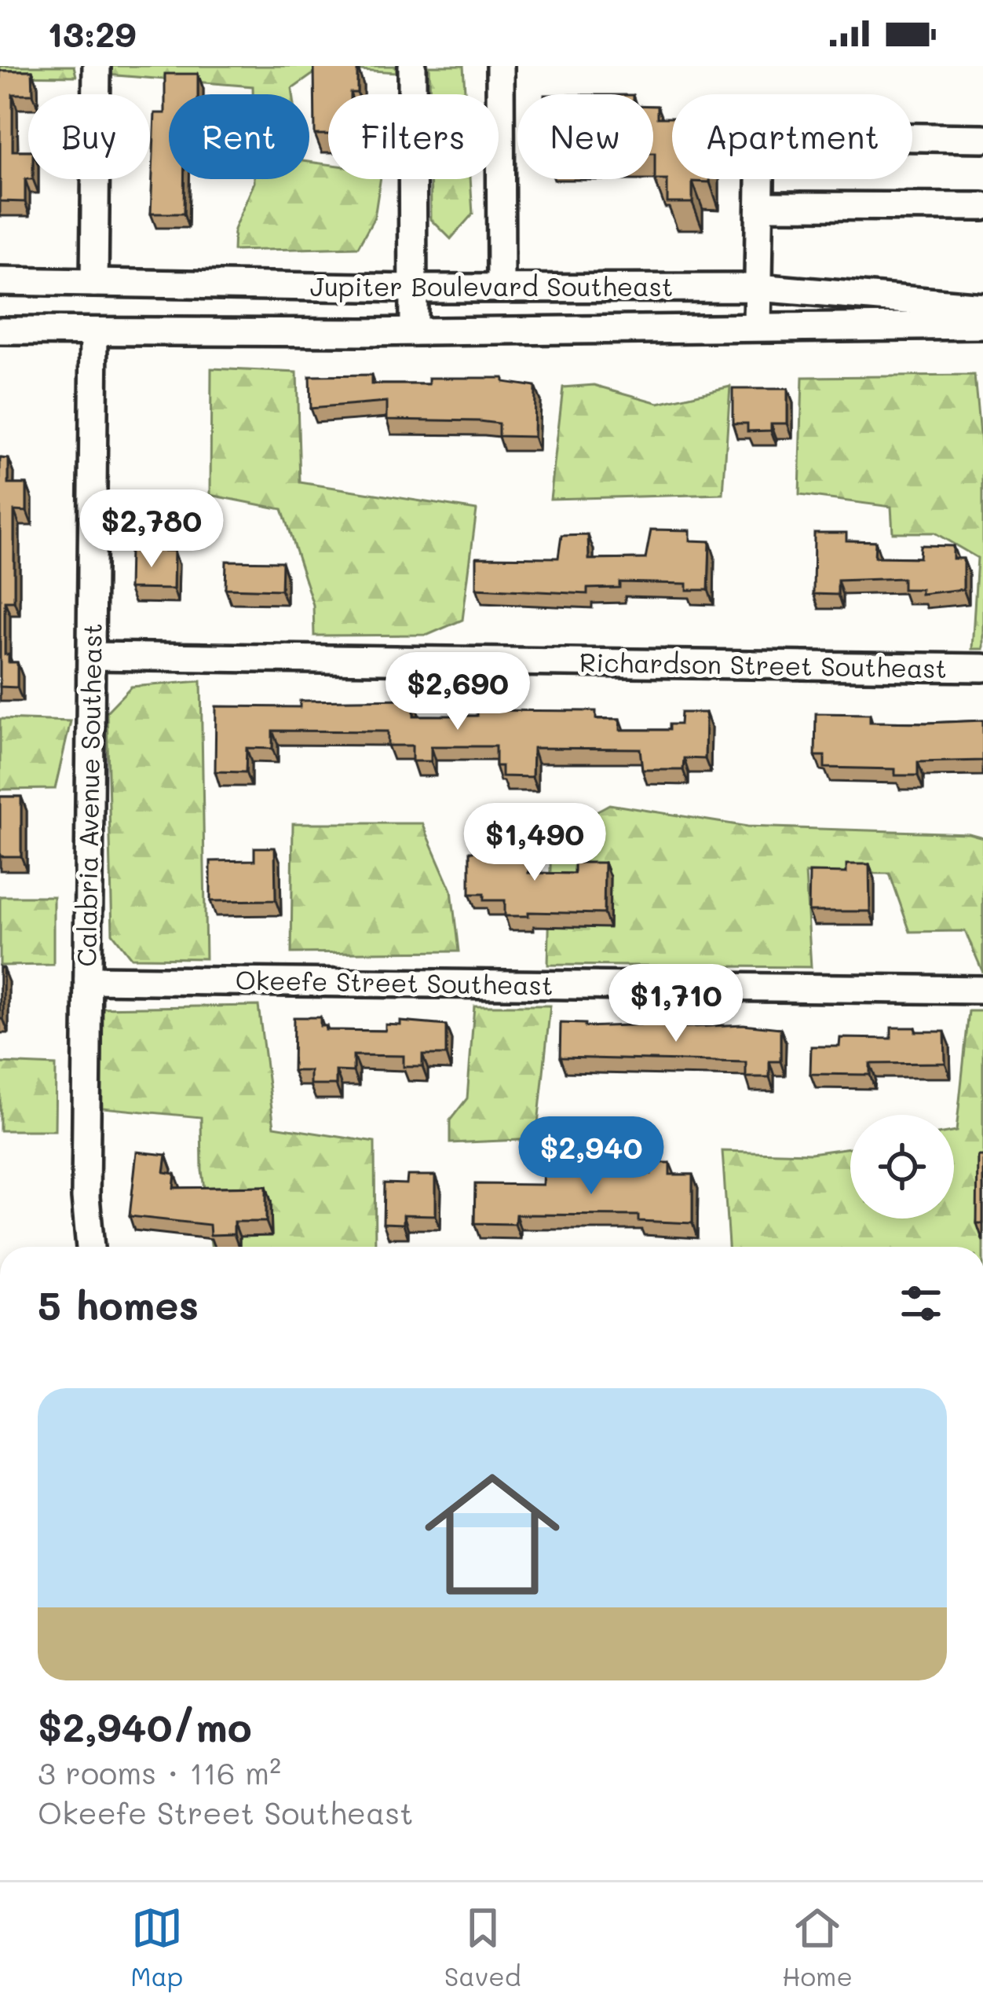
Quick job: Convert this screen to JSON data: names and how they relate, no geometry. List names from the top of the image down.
{
  "streets": {
    "street": [
      "Jupiter Boulevard Southeast",
      "Richardson Street Southeast",
      "Calabria Avenue Southeast",
      "Okeefe Street Southeast"
    ]
  },
  "crossings": [
    ["Jupiter Boulevard Southeast", "Calabria Avenue Southeast"],
    ["Richardson Street Southeast", "Calabria Avenue Southeast"],
    ["Calabria Avenue Southeast", "Okeefe Street Southeast"]
  ],
  "page": {
    "status": "13:29",
    "chip": [
      "Buy",
      "Rent",
      "Filters",
      "New",
      "Apartment"
    ],
    "price": [
      "$2,780",
      "$2,690",
      "$1,490",
      "$1,710",
      "$2,940"
    ],
    "heading": "5 homes",
    "list": [
      {
        "name": "$2,940/mo",
        "note": "3 rooms · 116 m² · Okeefe Street Southeast"
      }
    ],
    "tabs": ["Map", "Saved", "Home"]
  }
}
